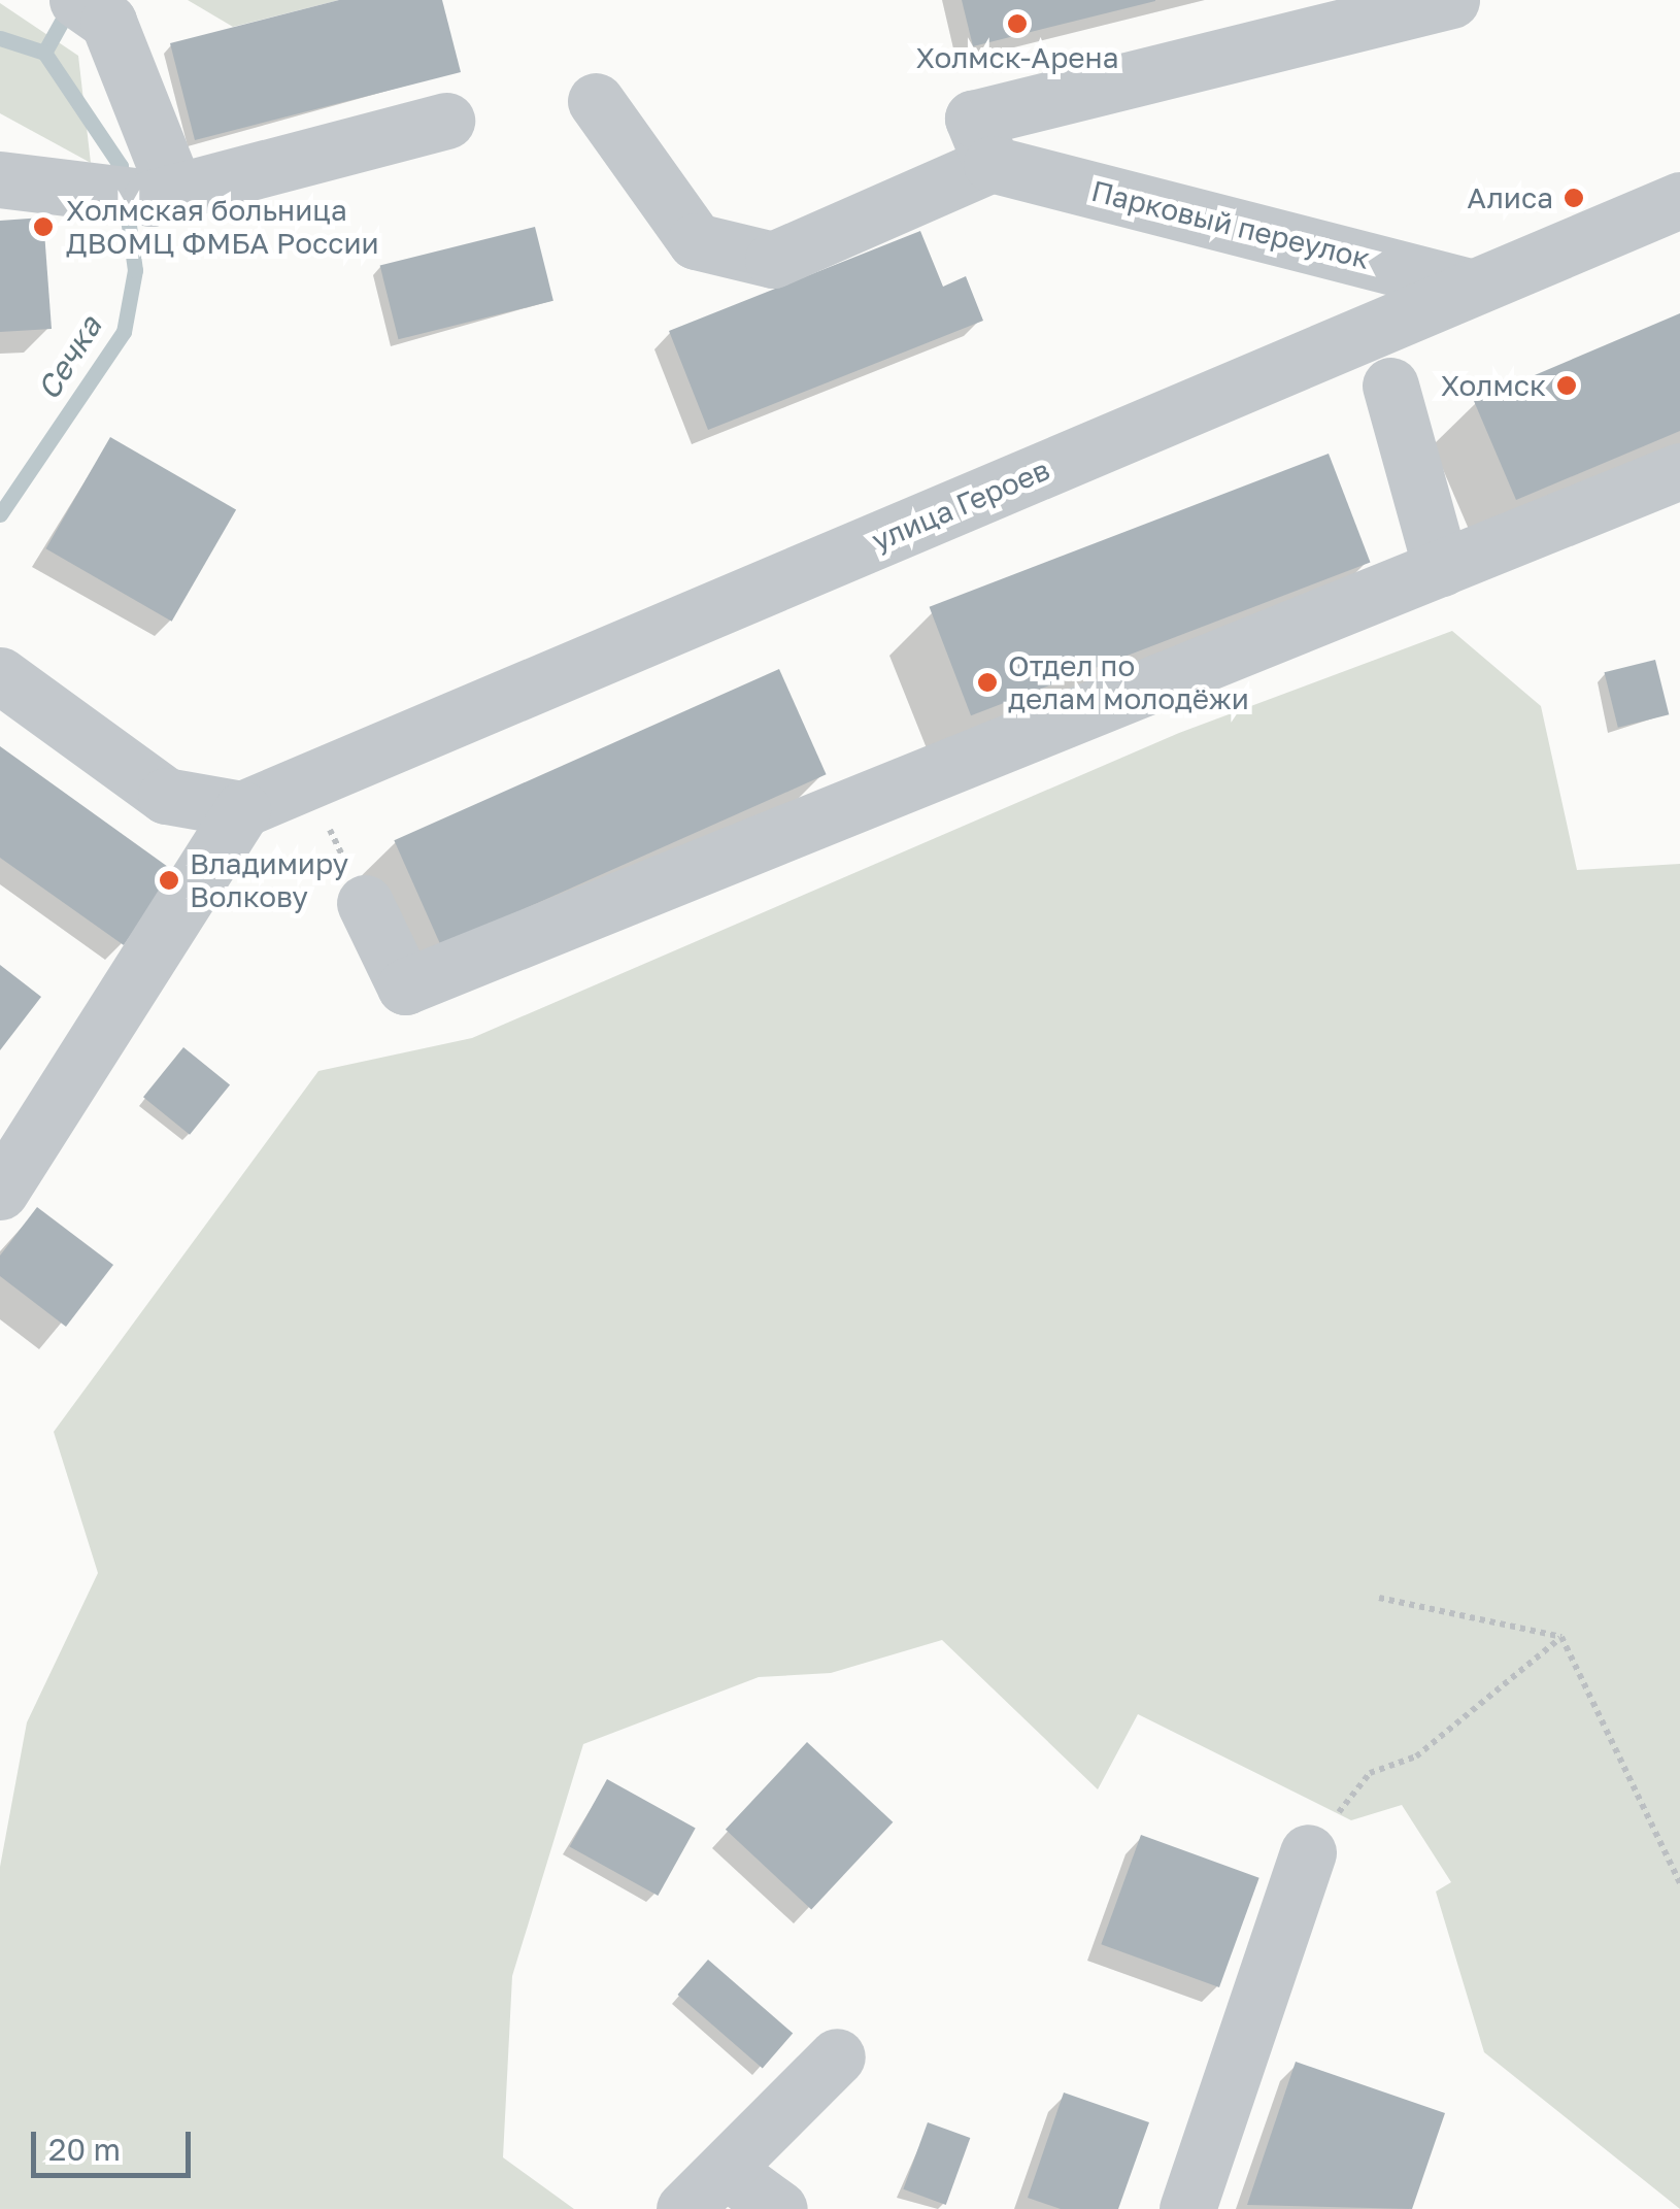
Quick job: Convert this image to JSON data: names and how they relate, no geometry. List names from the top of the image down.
{
  "streets": {
    "street": ["Парковый переулок", "улица Героев"]
  },
  "crossings": [
    ["Парковый переулок", "улица Героев"]
  ],
  "water": ["Сечка"],
  "places": [
    "Холмск-Арена",
    "Алиса",
    "Холмская больница ДВОМЦ ФМБА России",
    "Холмск",
    "Отдел по делам молодёжи",
    "Владимиру Волкову"
  ],
  "scale_bar": "20 m"
}
